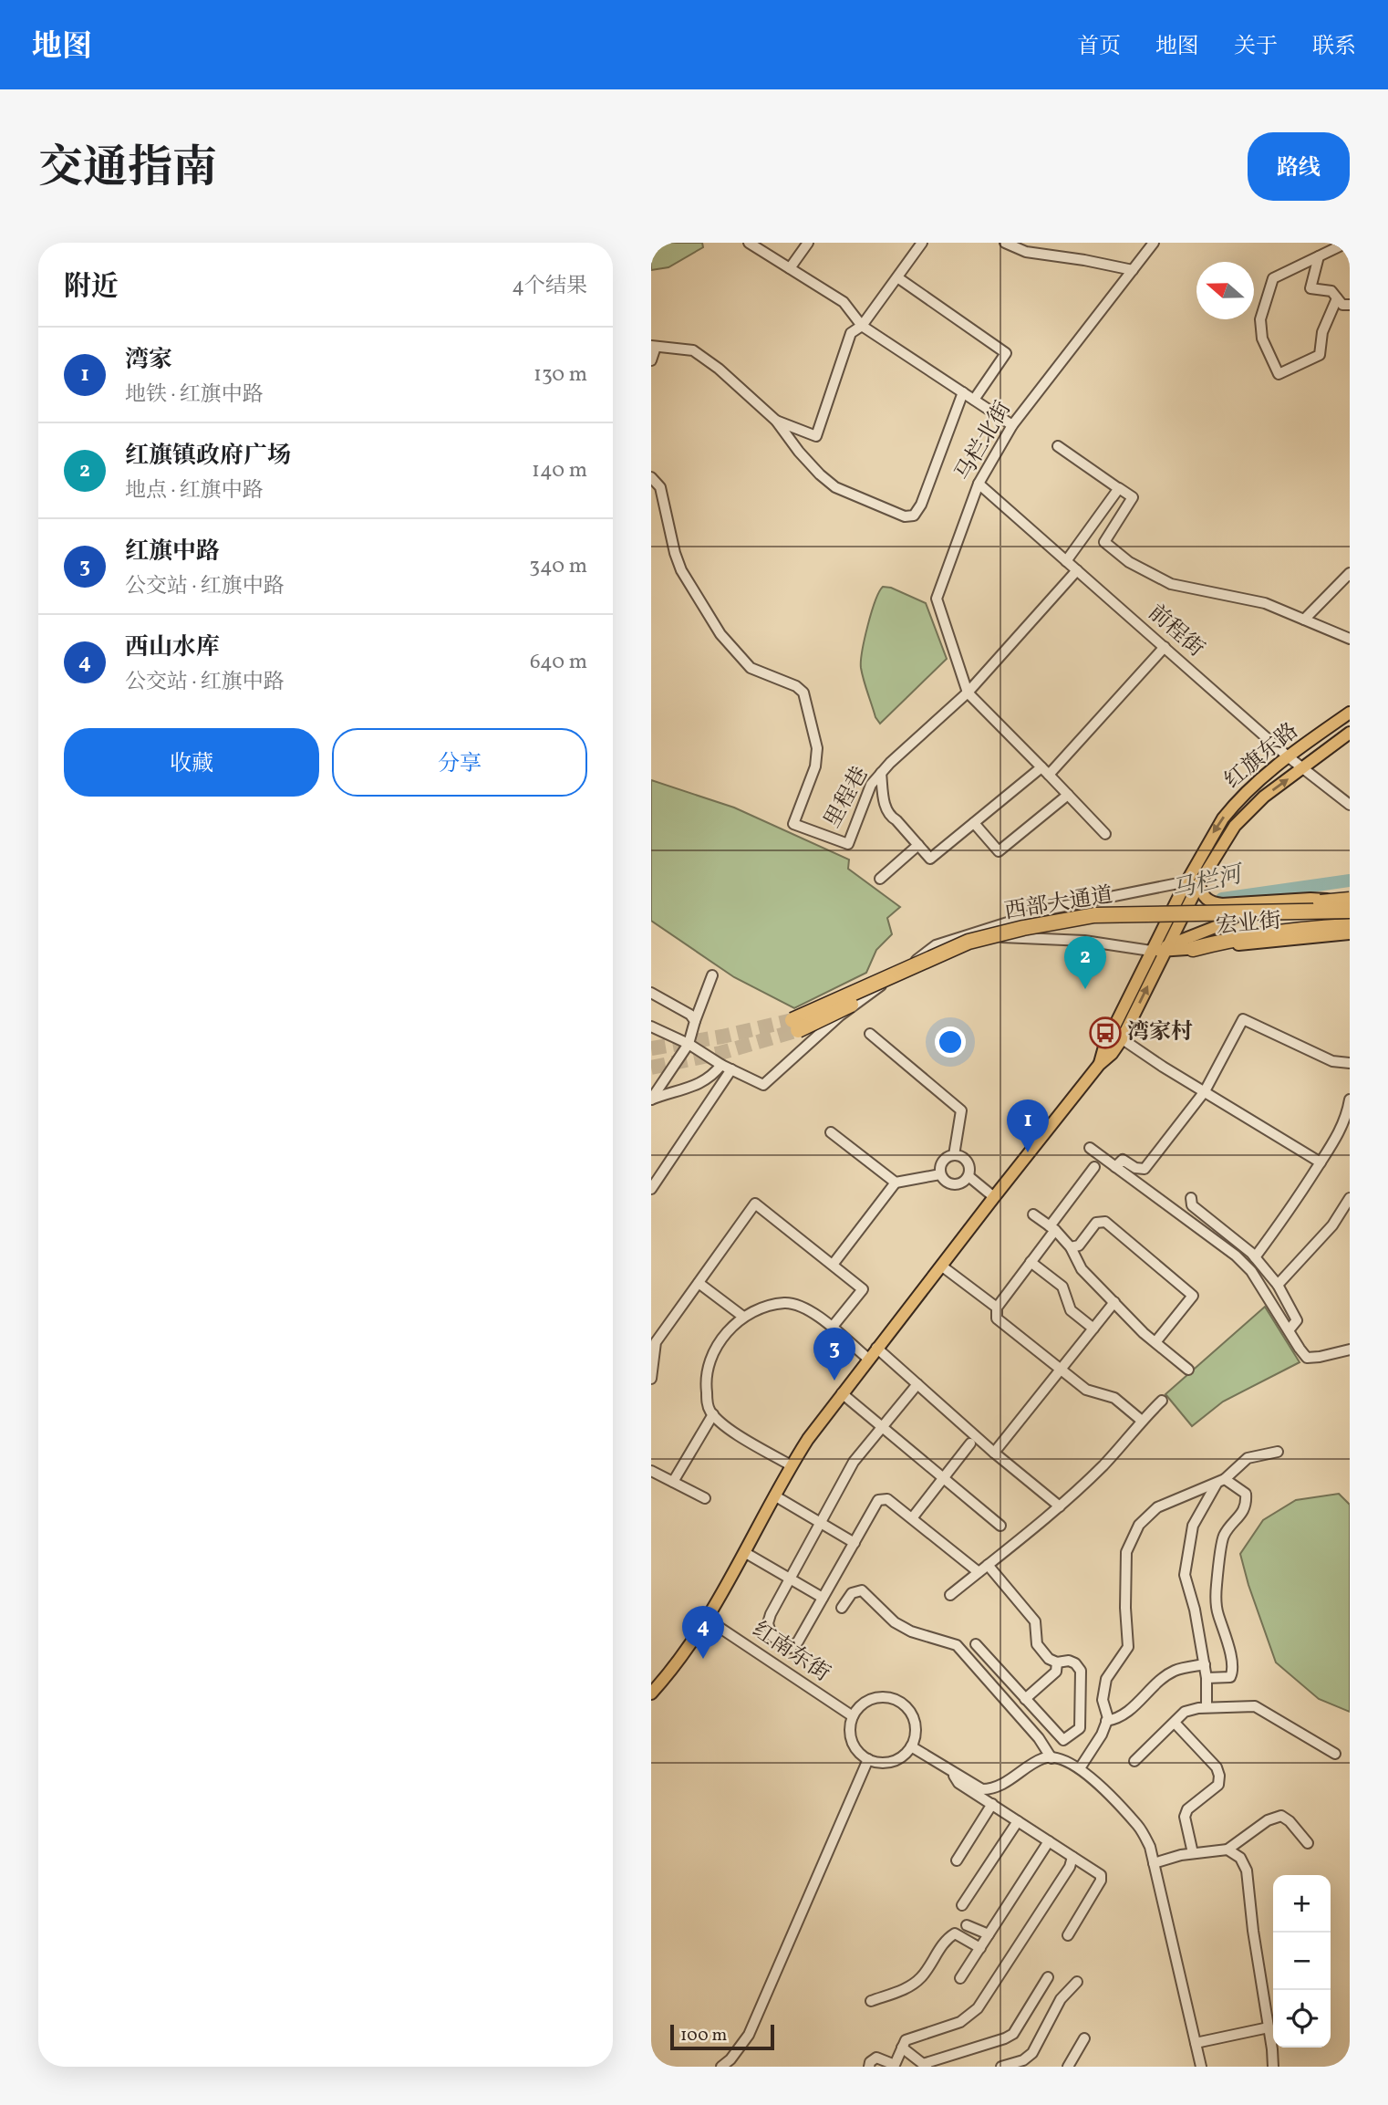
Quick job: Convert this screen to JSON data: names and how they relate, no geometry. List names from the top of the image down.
{
  "streets": {
    "highway": ["西部大通道"],
    "main road": ["红旗东路", "宏业街"],
    "street": [
      "马栏北街",
      "前程街",
      "里程巷",
      "红南东街"
    ]
  },
  "crossings": [
    ["马栏北街", "前程街"],
    ["马栏北街", "里程巷"],
    ["前程街", "红旗东路"],
    ["前程街", "里程巷"],
    ["红旗东路", "宏业街"]
  ],
  "water": ["马栏河"],
  "places": {
    "bus stop": ["湾家村"]
  },
  "scale_bar": "100 m",
  "north": "left",
  "page": {
    "header": "地图",
    "nav": [
      "首页",
      "地图",
      "关于",
      "联系"
    ],
    "title": "交通指南",
    "buttons": [
      "路线",
      ["收藏", "分享"]
    ],
    "heading": ["附近", "4个结果"],
    "list": [
      {
        "mark": "1",
        "name": "湾家",
        "note": "地铁 · 红旗中路",
        "value": "130 m"
      },
      {
        "mark": "2",
        "name": "红旗镇政府广场",
        "note": "地点 · 红旗中路",
        "value": "140 m"
      },
      {
        "mark": "3",
        "name": "红旗中路",
        "note": "公交站 · 红旗中路",
        "value": "340 m"
      },
      {
        "mark": "4",
        "name": "西山水库",
        "note": "公交站 · 红旗中路",
        "value": "640 m"
      }
    ],
    "pins": [
      "2",
      "1",
      "3",
      "4"
    ],
    "map_buttons": ["+", "−"],
    "scale": "100 m"
  }
}
